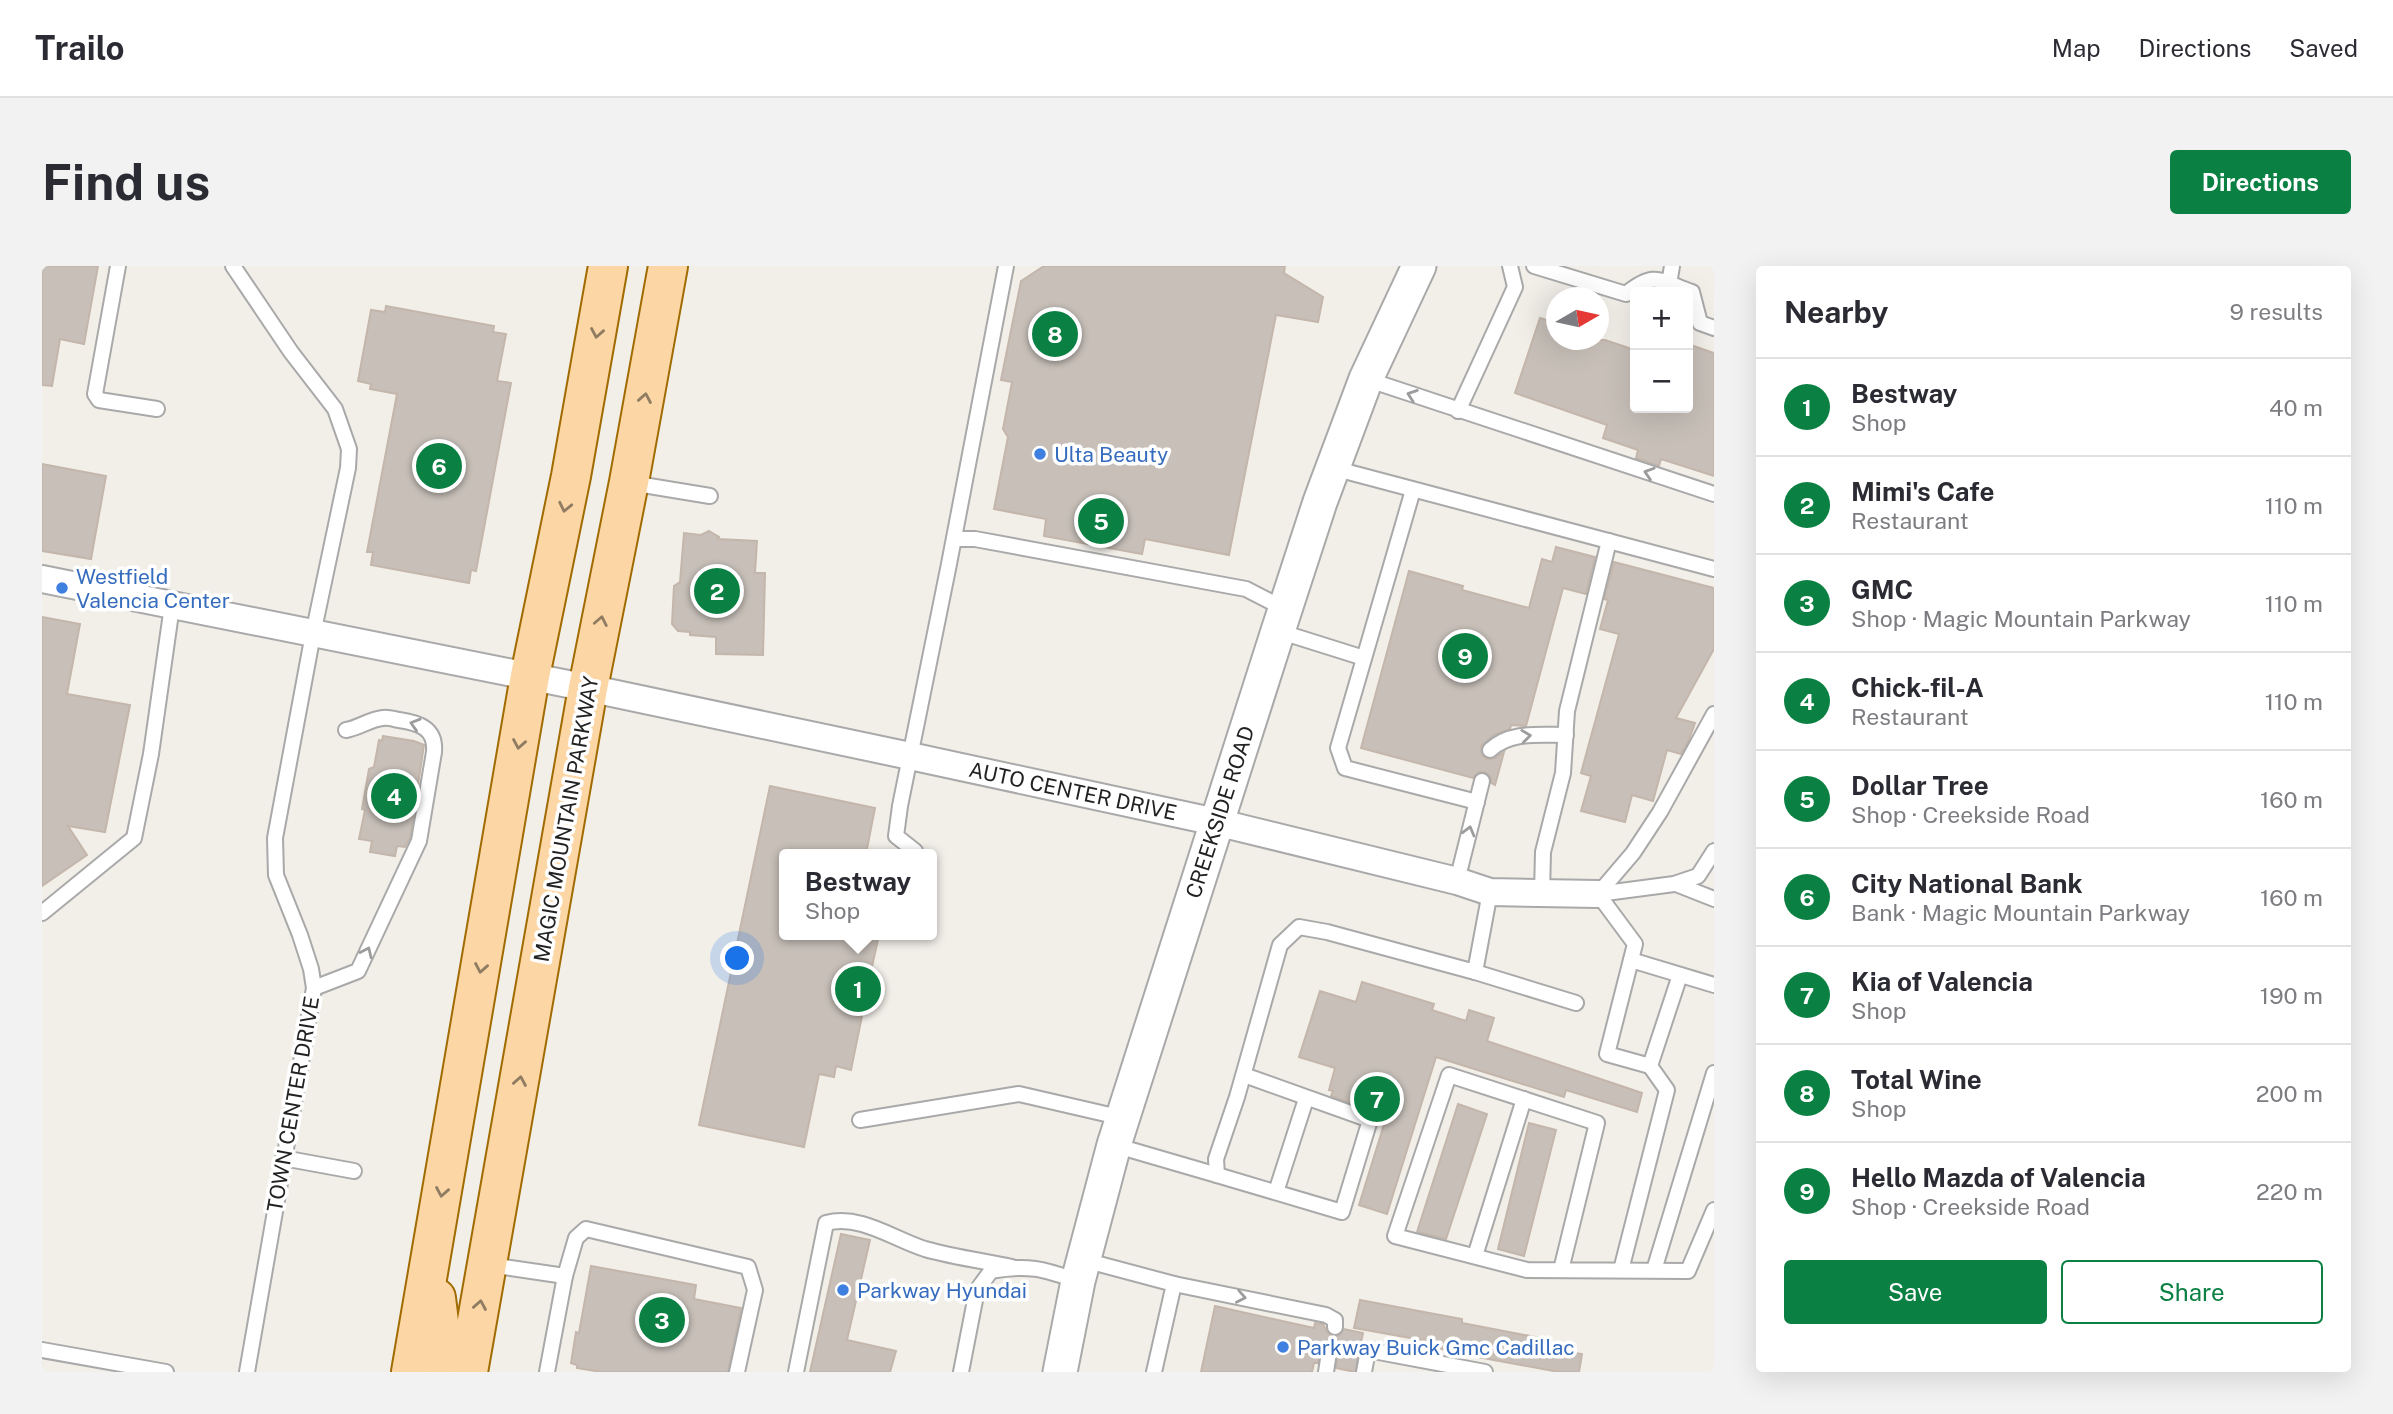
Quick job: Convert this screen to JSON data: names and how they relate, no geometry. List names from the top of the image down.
{
  "streets": {
    "main road": ["MAGIC MOUNTAIN PARKWAY"],
    "street": ["AUTO CENTER DRIVE", "CREEKSIDE ROAD"],
    "lane": ["TOWN CENTER DRIVE"]
  },
  "crossings": [
    ["AUTO CENTER DRIVE", "CREEKSIDE ROAD"],
    ["AUTO CENTER DRIVE", "MAGIC MOUNTAIN PARKWAY"]
  ],
  "places": [
    "Ulta Beauty",
    "Westfield Valencia Center",
    "Parkway Hyundai",
    "Parkway Buick Gmc Cadillac"
  ],
  "north": "right",
  "page": {
    "header": "Trailo",
    "nav": ["Map", "Directions", "Saved"],
    "buttons": [
      "Directions",
      ["Save", "Share"]
    ],
    "title": "Find us",
    "heading": ["Nearby", "9 results"],
    "map_buttons": ["+", "−"],
    "pins": [
      "8",
      "6",
      "5",
      "2",
      "9",
      "4",
      "1",
      "7",
      "3"
    ],
    "list": [
      {
        "mark": "1",
        "name": "Bestway",
        "note": "Shop",
        "value": "40 m"
      },
      {
        "mark": "2",
        "name": "Mimi's Cafe",
        "note": "Restaurant",
        "value": "110 m"
      },
      {
        "mark": "3",
        "name": "GMC",
        "note": "Shop · Magic Mountain Parkway",
        "value": "110 m"
      },
      {
        "mark": "4",
        "name": "Chick-fil-A",
        "note": "Restaurant",
        "value": "110 m"
      },
      {
        "mark": "5",
        "name": "Dollar Tree",
        "note": "Shop · Creekside Road",
        "value": "160 m"
      },
      {
        "mark": "6",
        "name": "City National Bank",
        "note": "Bank · Magic Mountain Parkway",
        "value": "160 m"
      },
      {
        "mark": "7",
        "name": "Kia of Valencia",
        "note": "Shop",
        "value": "190 m"
      },
      {
        "mark": "8",
        "name": "Total Wine",
        "note": "Shop",
        "value": "200 m"
      },
      {
        "mark": "9",
        "name": "Hello Mazda of Valencia",
        "note": "Shop · Creekside Road",
        "value": "220 m"
      }
    ],
    "popup": ["Bestway", "Shop"]
  }
}
